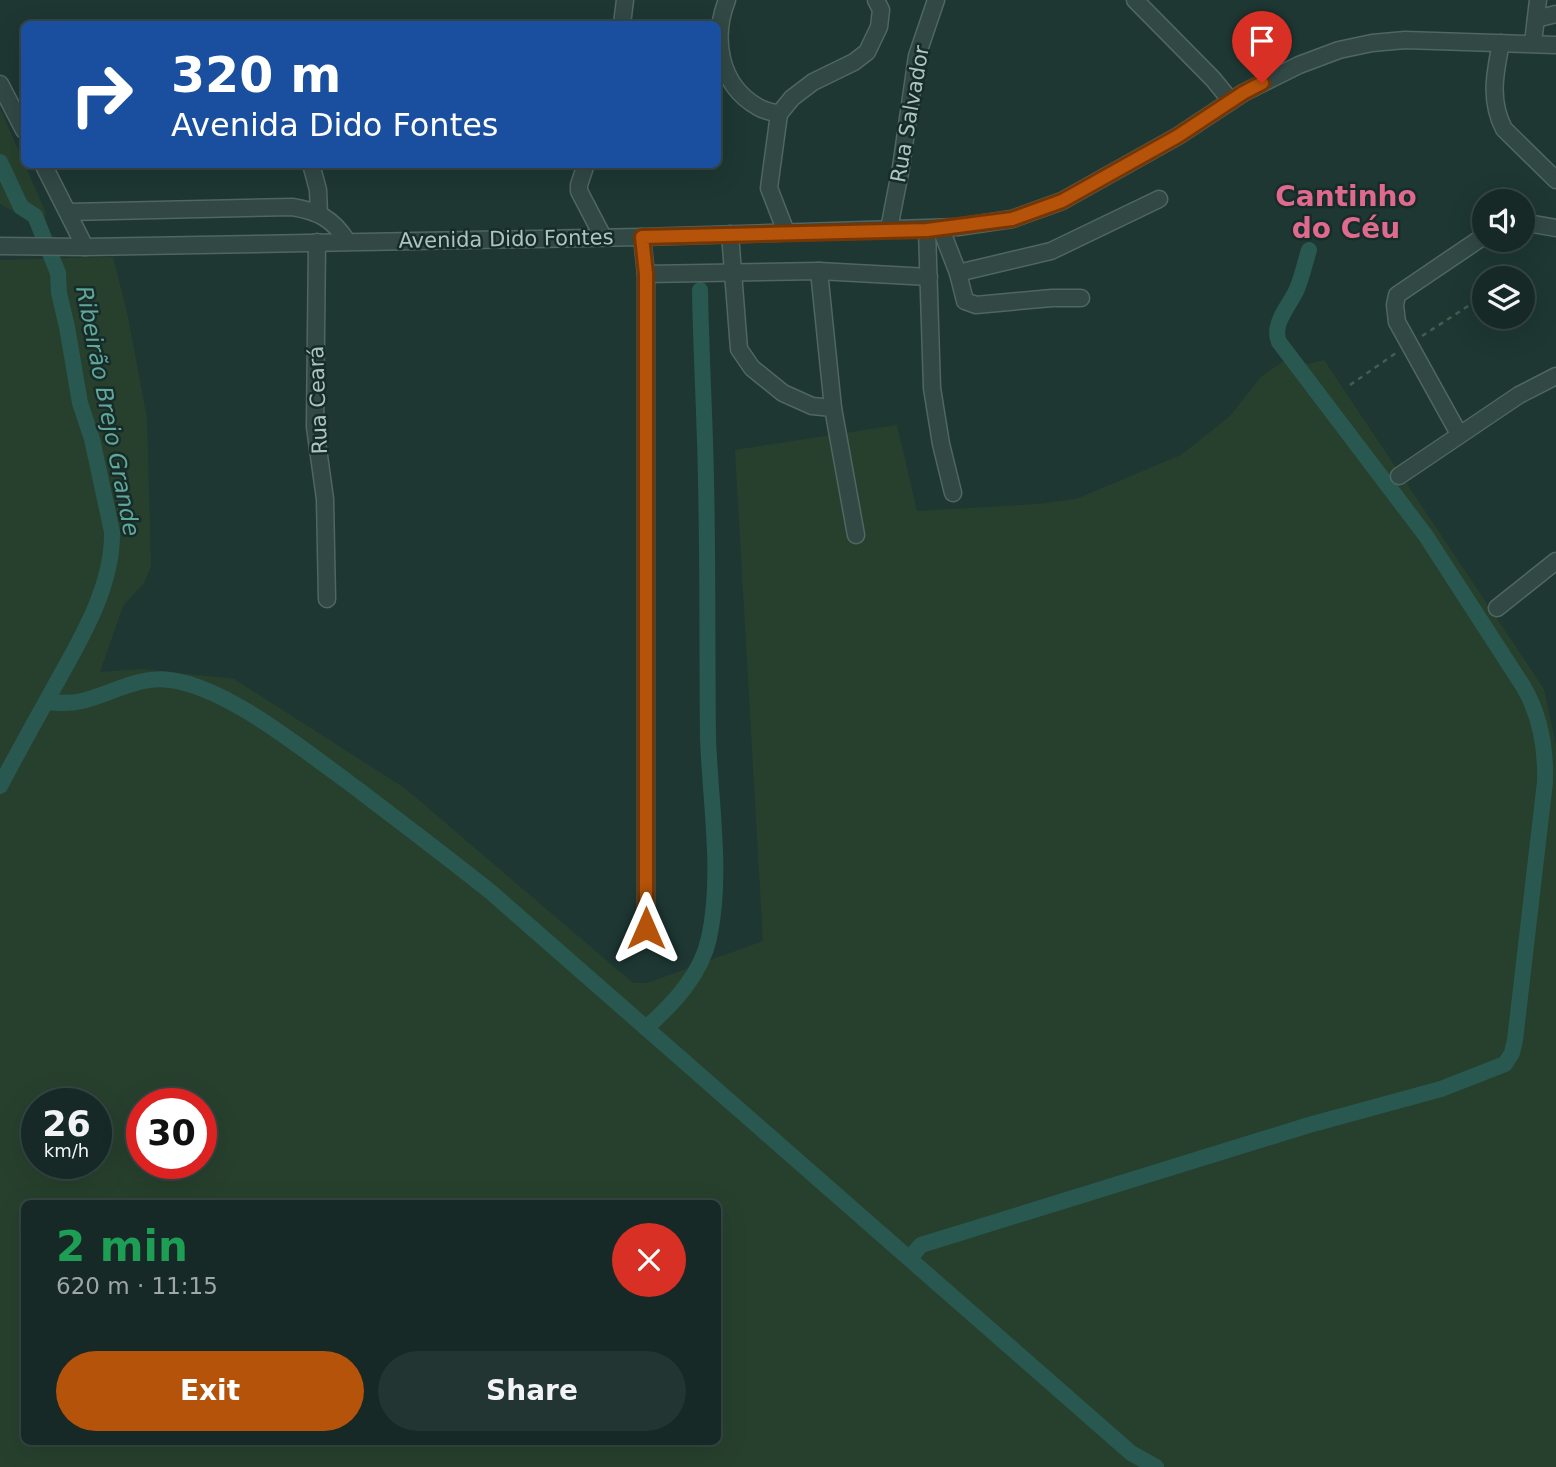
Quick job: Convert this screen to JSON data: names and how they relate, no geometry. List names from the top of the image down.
{
  "streets": {
    "street": ["Rua Salvador", "Avenida Dido Fontes", "Rua Ceará"]
  },
  "crossings": [
    ["Rua Salvador", "Avenida Dido Fontes"],
    ["Avenida Dido Fontes", "Rua Ceará"]
  ],
  "districts": ["Cantinho do Céu"],
  "water": ["Ribeirão Brejo Grande"],
  "page": {
    "turn": ["320 m", "Avenida Dido Fontes"],
    "speed": "26 km/h",
    "limit": "30",
    "heading": ["2 min", "620 m · 11:15"],
    "buttons": ["Exit", "Share"]
  }
}
